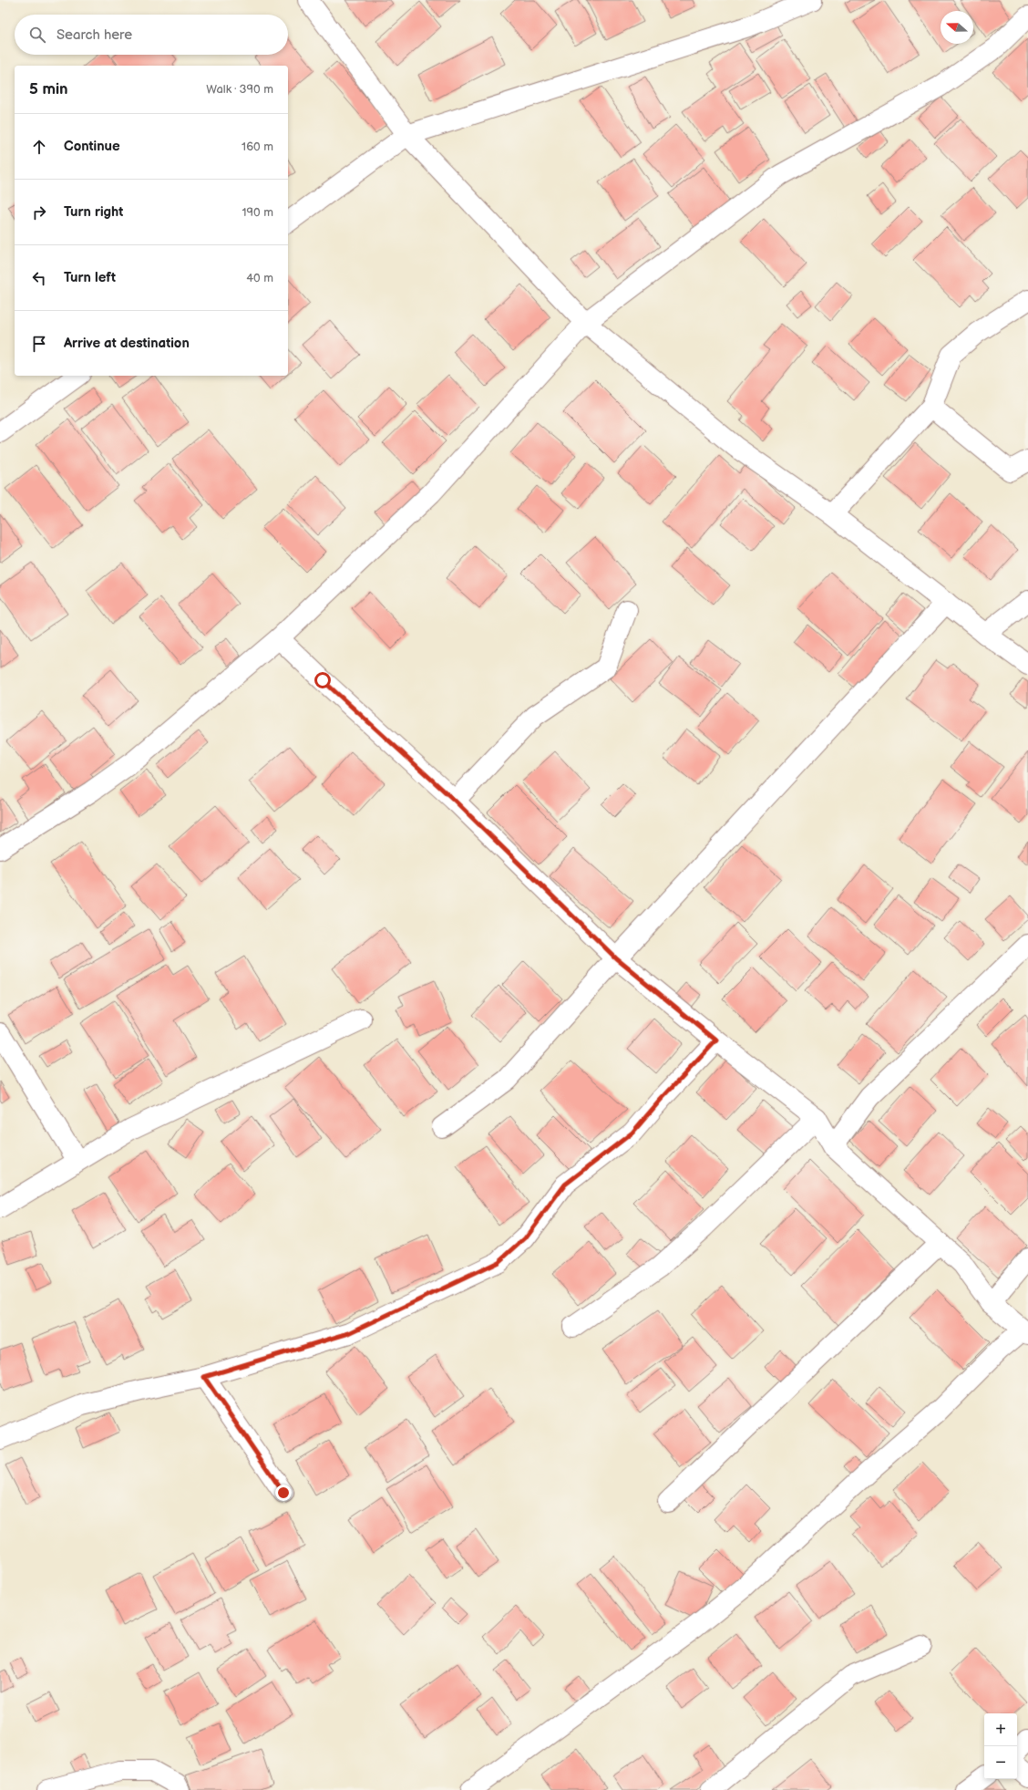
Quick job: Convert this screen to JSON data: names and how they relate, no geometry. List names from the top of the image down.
{
  "north": "left",
  "page": {
    "search": "Search here",
    "heading": ["5 min", "Walk · 390 m"],
    "list": [
      ["Continue", "160 m"],
      ["Turn right", "190 m"],
      ["Turn left", "40 m"],
      "Arrive at destination"
    ],
    "map_buttons": ["+", "−"]
  }
}
